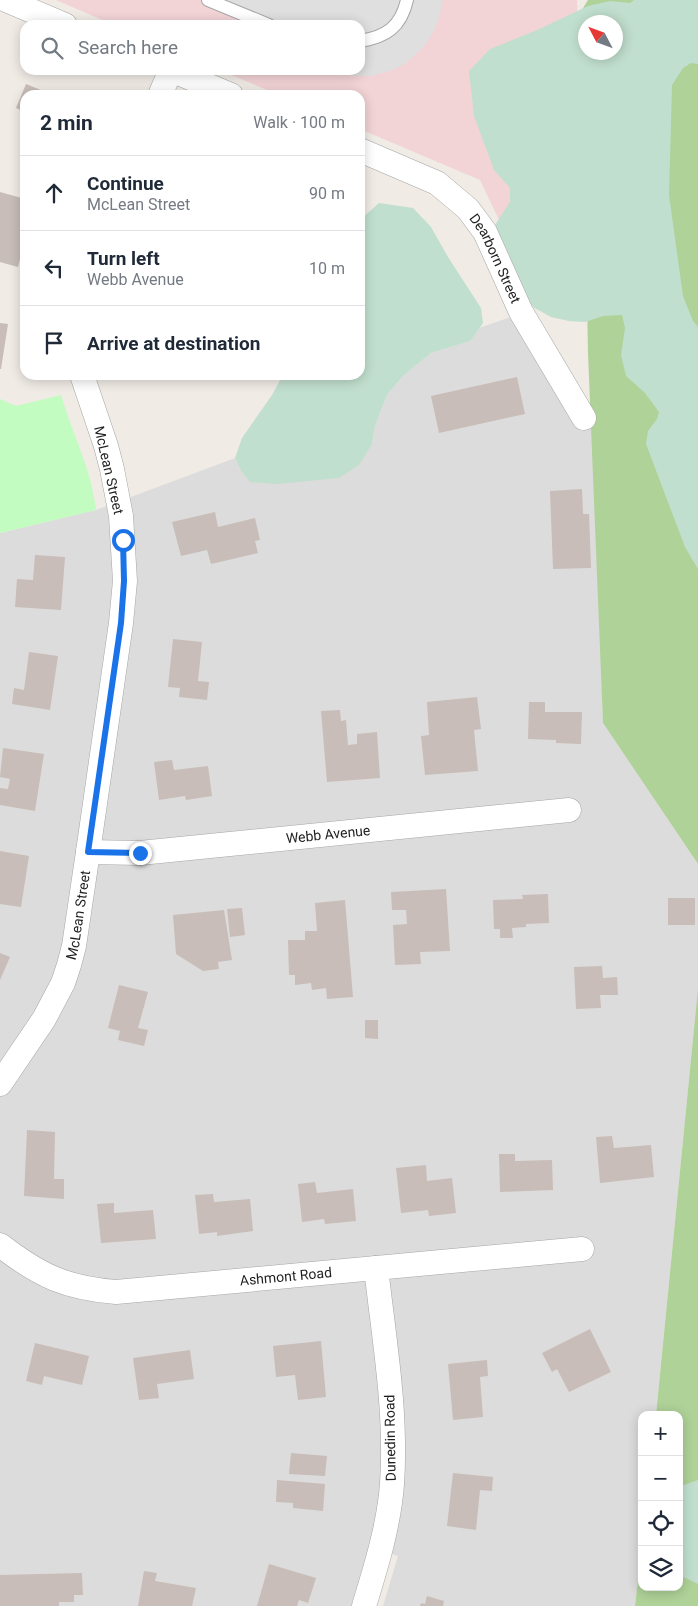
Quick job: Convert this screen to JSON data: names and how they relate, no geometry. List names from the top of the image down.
{
  "streets": {
    "street": [
      "Dearborn Street",
      "McLean Street",
      "Webb Avenue",
      "Ashmont Road",
      "Dunedin Road"
    ]
  },
  "crossings": [
    ["McLean Street", "Webb Avenue"],
    ["Ashmont Road", "Dunedin Road"]
  ],
  "north": "top left",
  "page": {
    "search": "Search here",
    "heading": ["2 min", "Walk · 100 m"],
    "list": [
      ["Continue", "McLean Street", "90 m"],
      ["Turn left", "Webb Avenue", "10 m"],
      "Arrive at destination"
    ],
    "map_buttons": ["+", "−"]
  }
}
